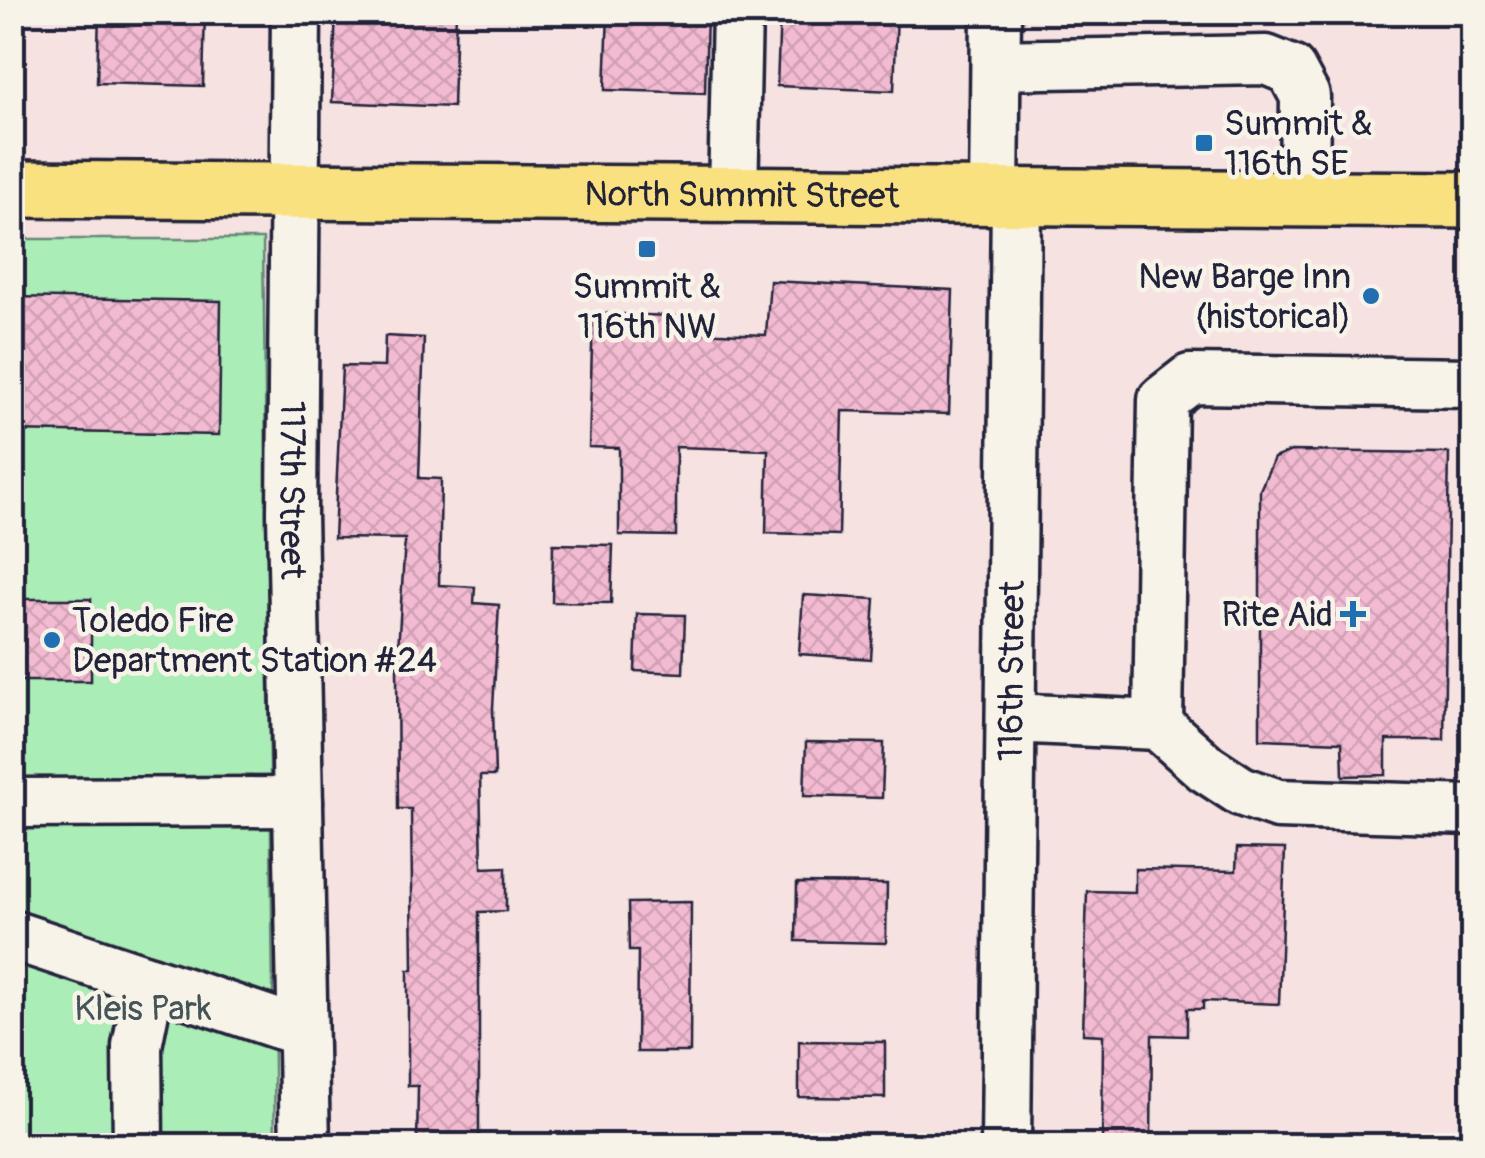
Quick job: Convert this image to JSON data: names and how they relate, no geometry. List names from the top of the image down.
{
  "streets": {
    "main road": ["North Summit Street"],
    "street": ["117th Street", "116th Street"]
  },
  "crossings": [
    ["North Summit Street", "117th Street"],
    ["North Summit Street", "116th Street"]
  ],
  "parks": ["Kleis Park"],
  "places": {
    "transit": ["Summit & 116th SE", "Summit & 116th NW"],
    "other": ["New Barge Inn (historical)", "Toledo Fire Department Station #24"],
    "health": ["Rite Aid"]
  }
}
